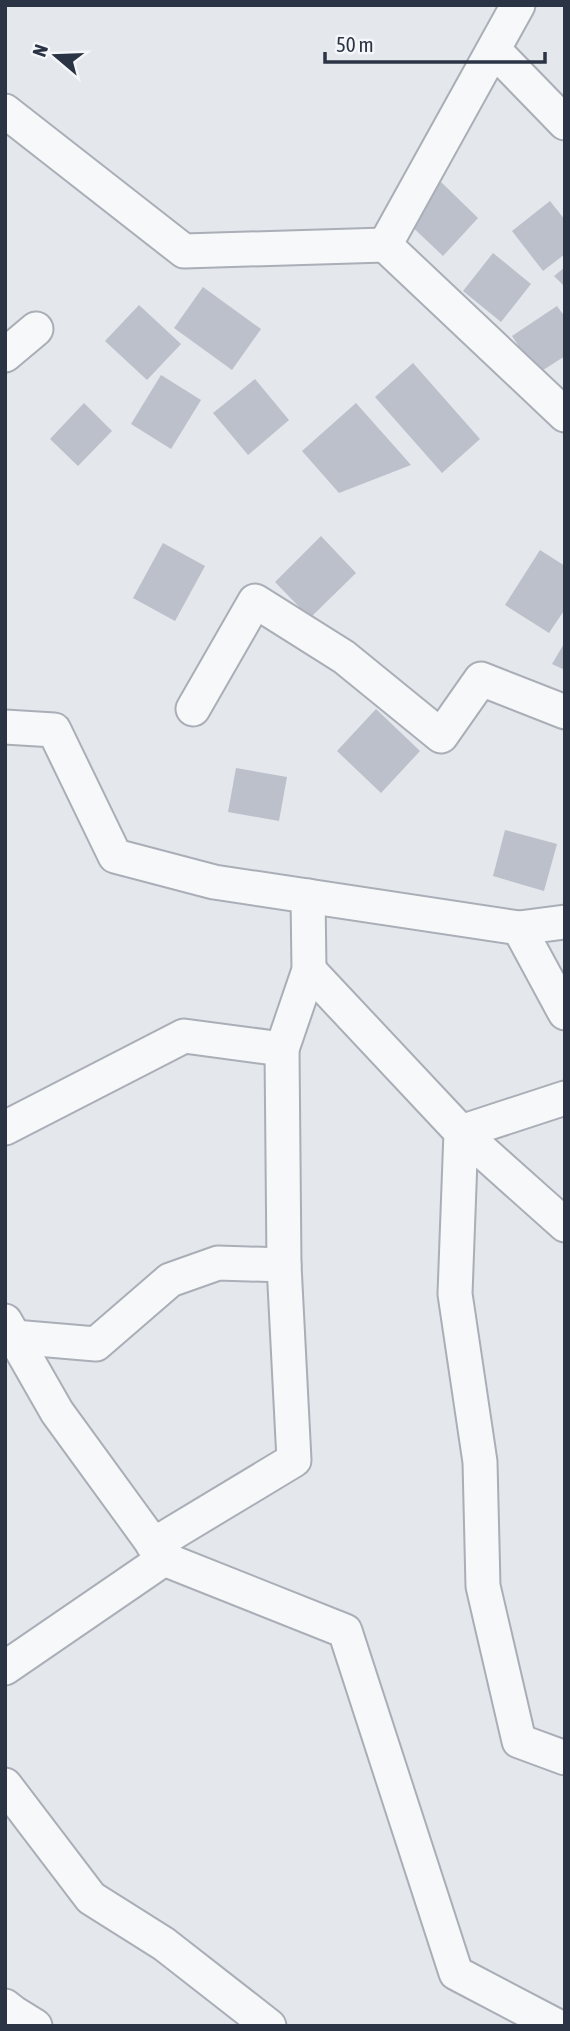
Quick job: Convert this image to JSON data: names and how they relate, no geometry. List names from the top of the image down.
{
  "scale_bar": "50 m",
  "north": "left"
}
